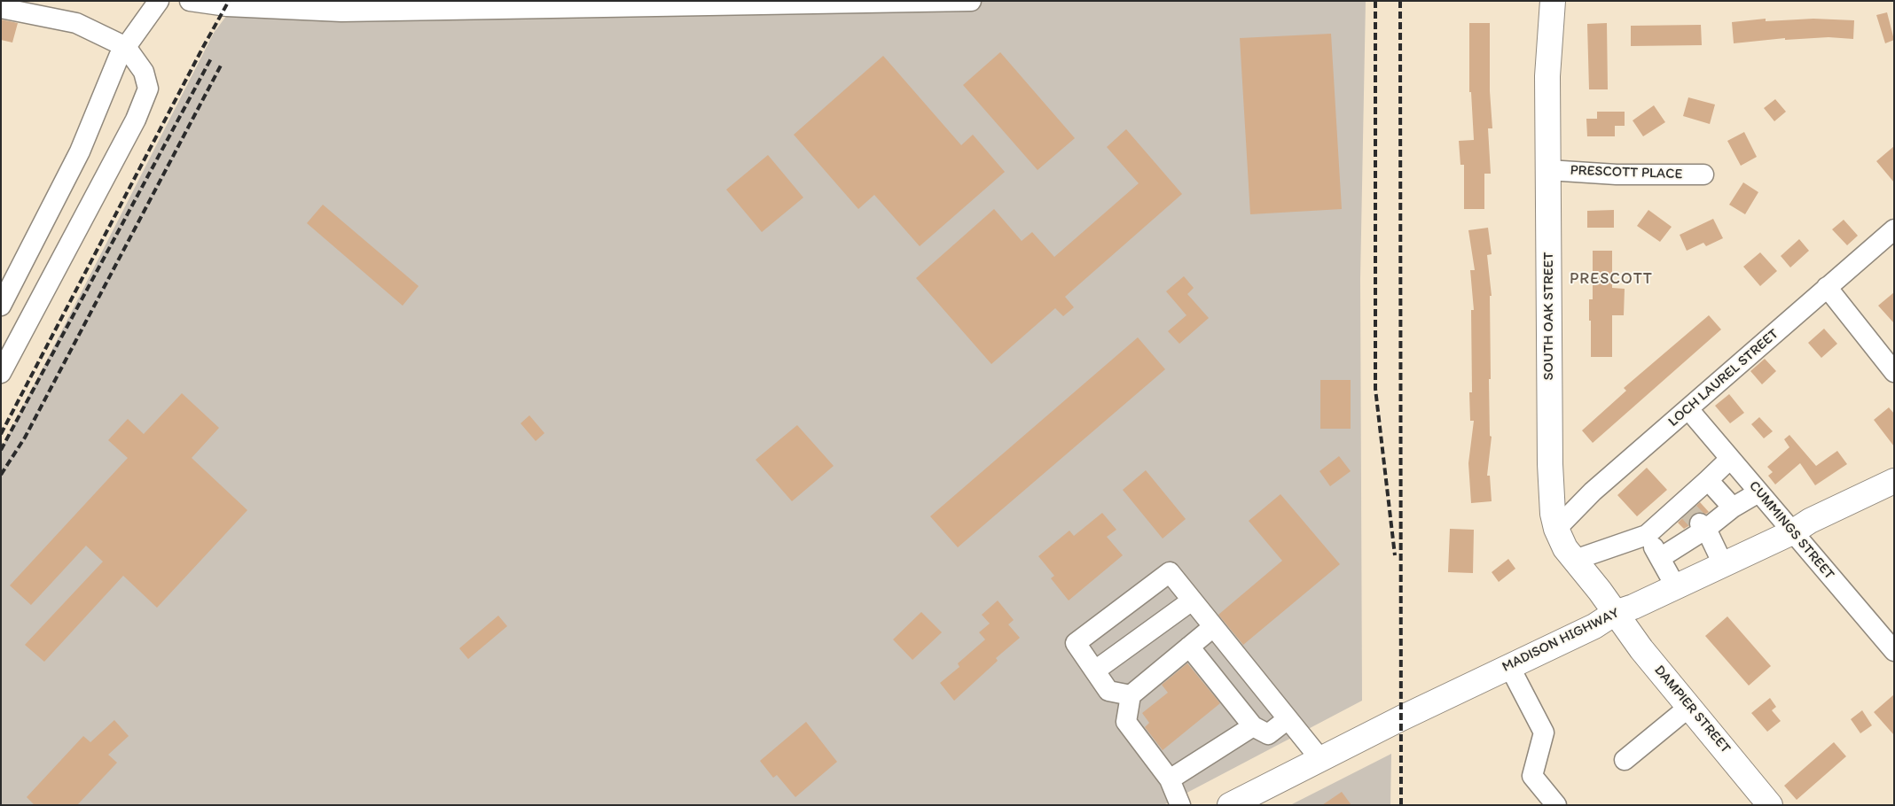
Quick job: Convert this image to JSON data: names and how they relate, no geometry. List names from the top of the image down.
{
  "streets": {
    "main road": ["SOUTH OAK STREET", "MADISON HIGHWAY", "DAMPIER STREET"],
    "street": ["PRESCOTT PLACE", "LOCH LAUREL STREET", "CUMMINGS STREET"]
  },
  "crossings": [
    ["PRESCOTT PLACE", "SOUTH OAK STREET"],
    ["SOUTH OAK STREET", "LOCH LAUREL STREET"],
    ["SOUTH OAK STREET", "MADISON HIGHWAY"],
    ["SOUTH OAK STREET", "DAMPIER STREET"],
    ["LOCH LAUREL STREET", "CUMMINGS STREET"],
    ["CUMMINGS STREET", "MADISON HIGHWAY"],
    ["MADISON HIGHWAY", "DAMPIER STREET"]
  ],
  "districts": ["PRESCOTT"]
}
